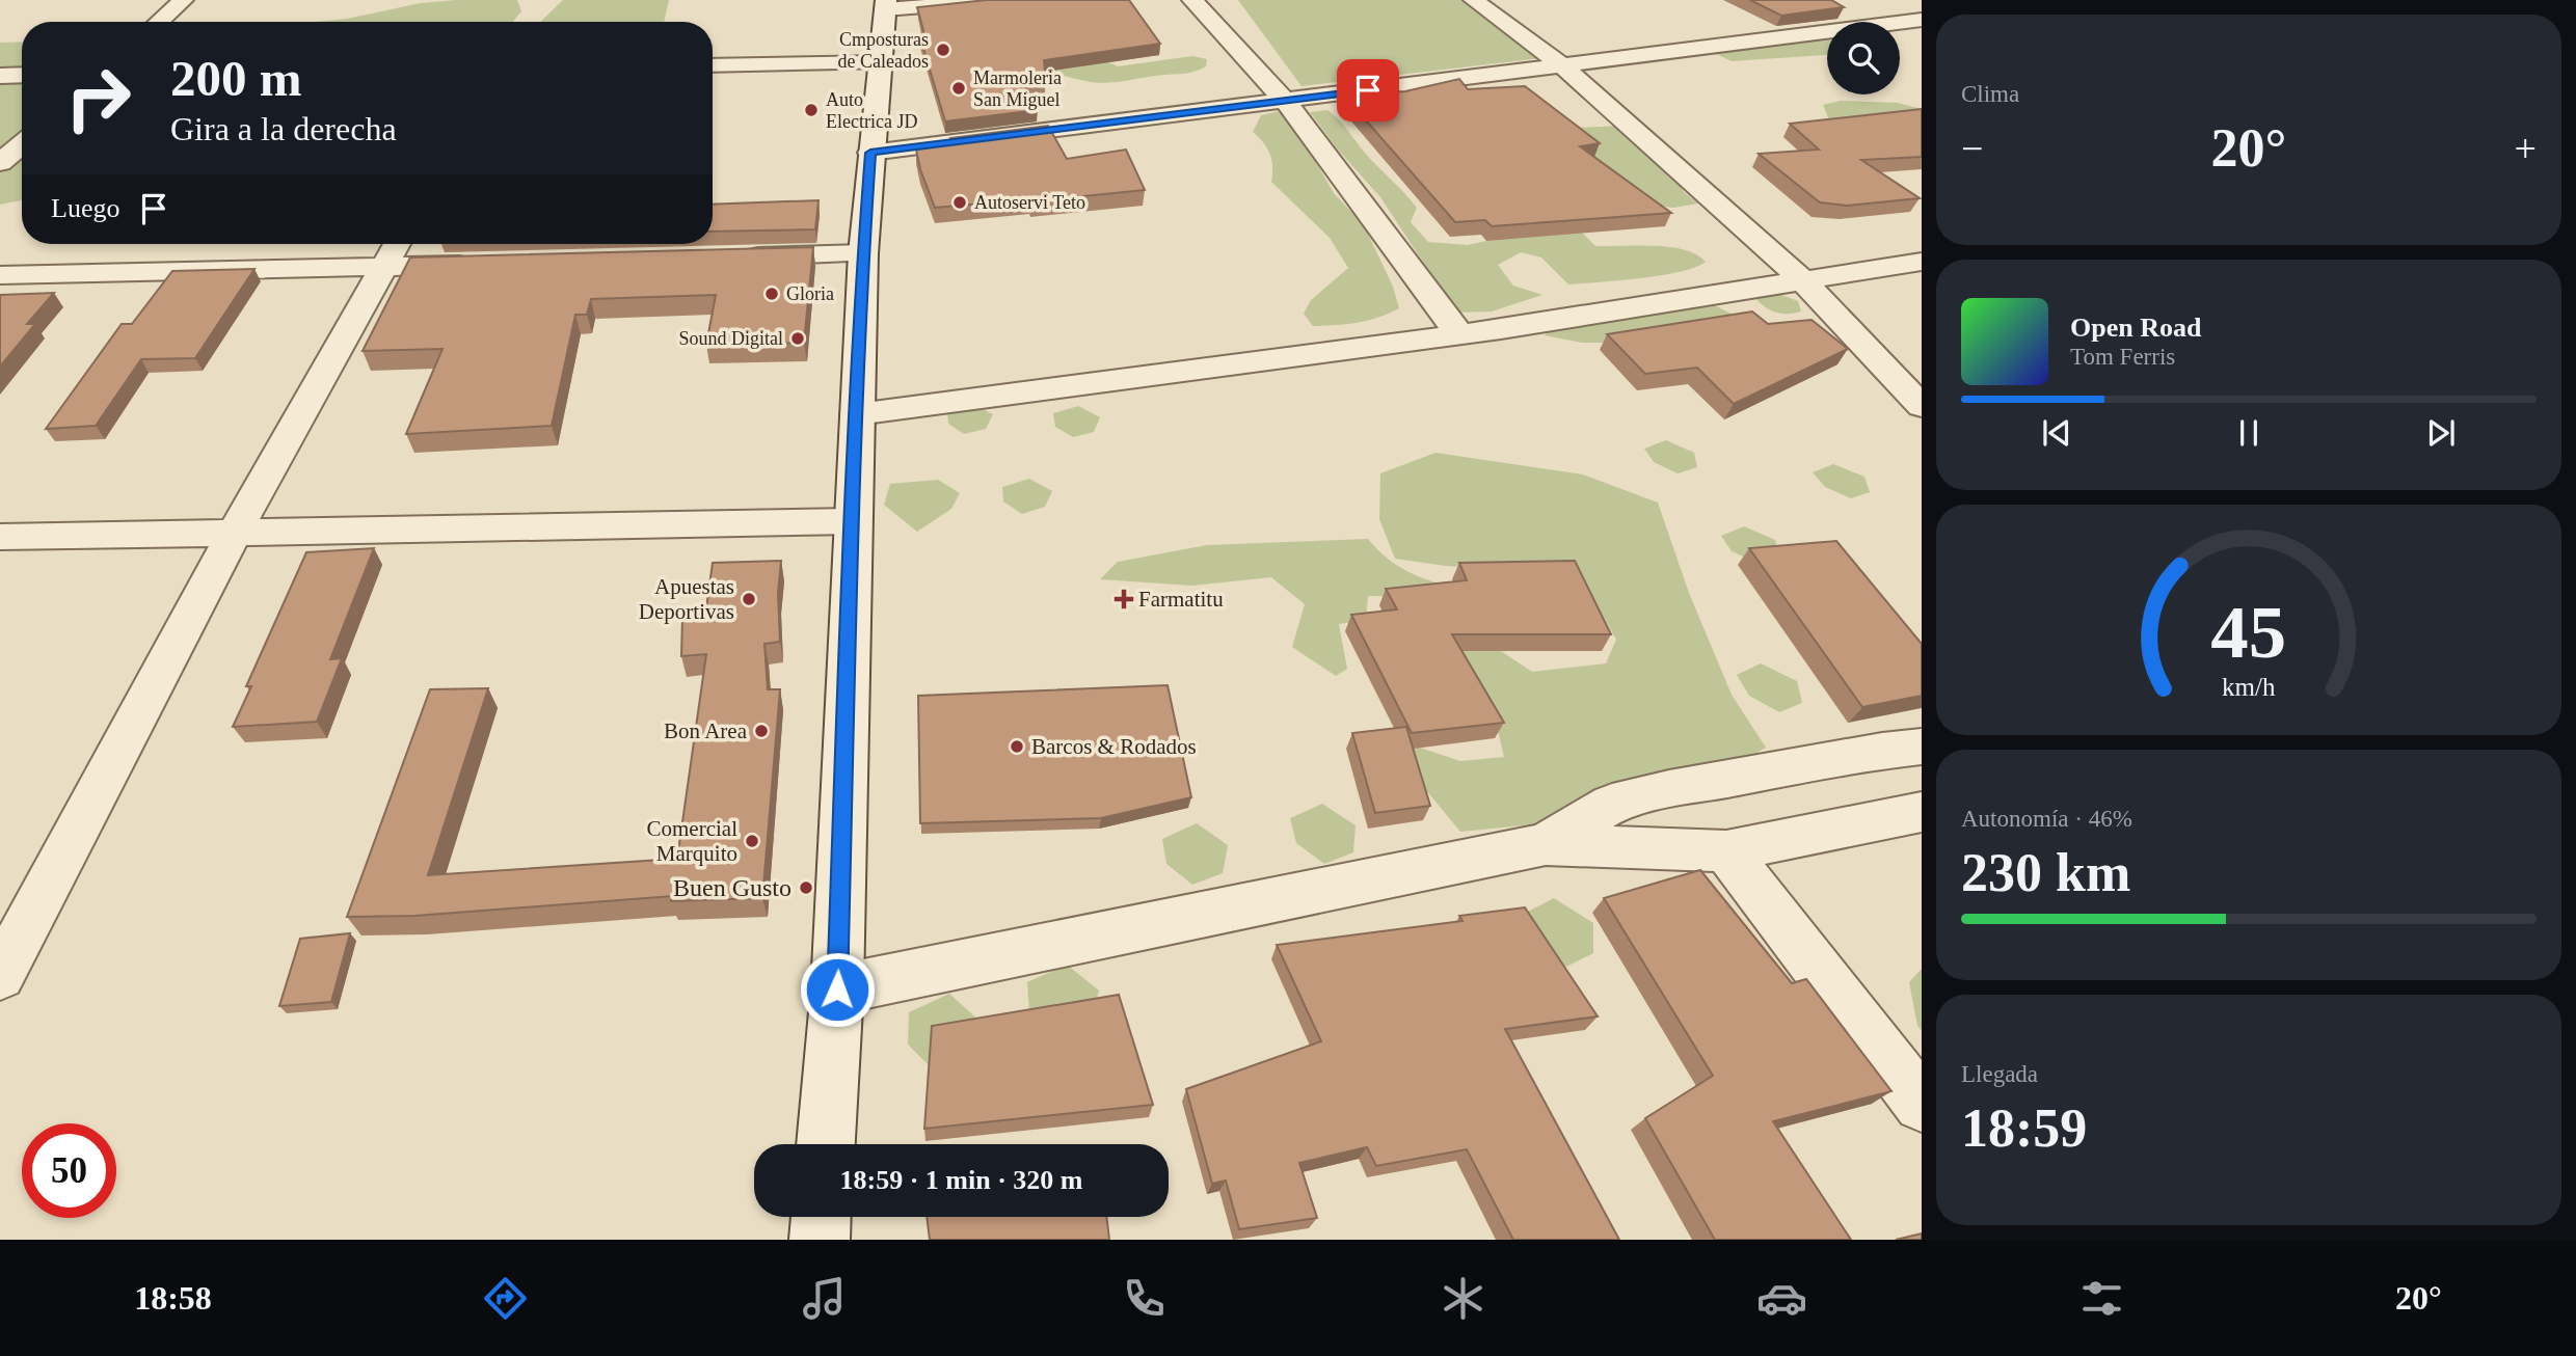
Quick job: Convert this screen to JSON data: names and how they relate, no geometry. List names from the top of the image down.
{
  "places": {
    "other": [
      "Cmposturas de Caleados",
      "Marmoleria San Miguel",
      "Auto Electrica JD",
      "Autoservi Teto",
      "Gloria",
      "Sound Digital",
      "Apuestas Deportivas",
      "Bon Area",
      "Barcos & Rodados",
      "Comercial Marquito",
      "Buen Gusto"
    ],
    "health": ["Farmatitu"]
  },
  "page": {
    "tile": [
      "Clima",
      ["Autonomía · 46%", "230 km"],
      ["Llegada", "18:59"]
    ],
    "turn": ["200 m", "Gira a la derecha"],
    "heat": ["−", "20°", "+"],
    "then": "Luego",
    "song": ["Open Road", "Tom Ferris"],
    "limit": "50",
    "trip": "18:59 · 1 min · 320 m",
    "tabs": ["18:58", "20°"],
    "gauge": ["45", "km/h"]
  }
}
